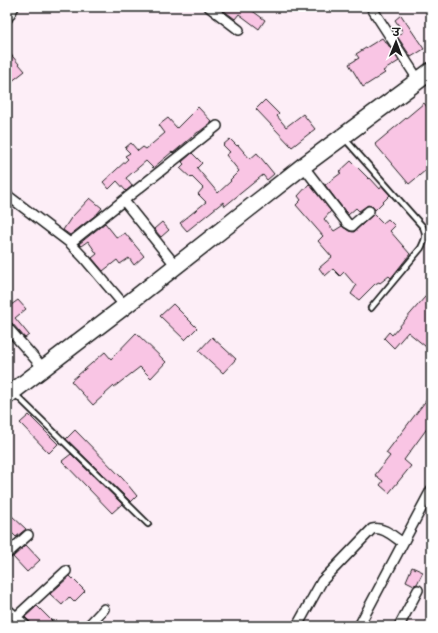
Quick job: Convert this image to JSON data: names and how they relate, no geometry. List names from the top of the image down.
{
  "north": "top"
}
